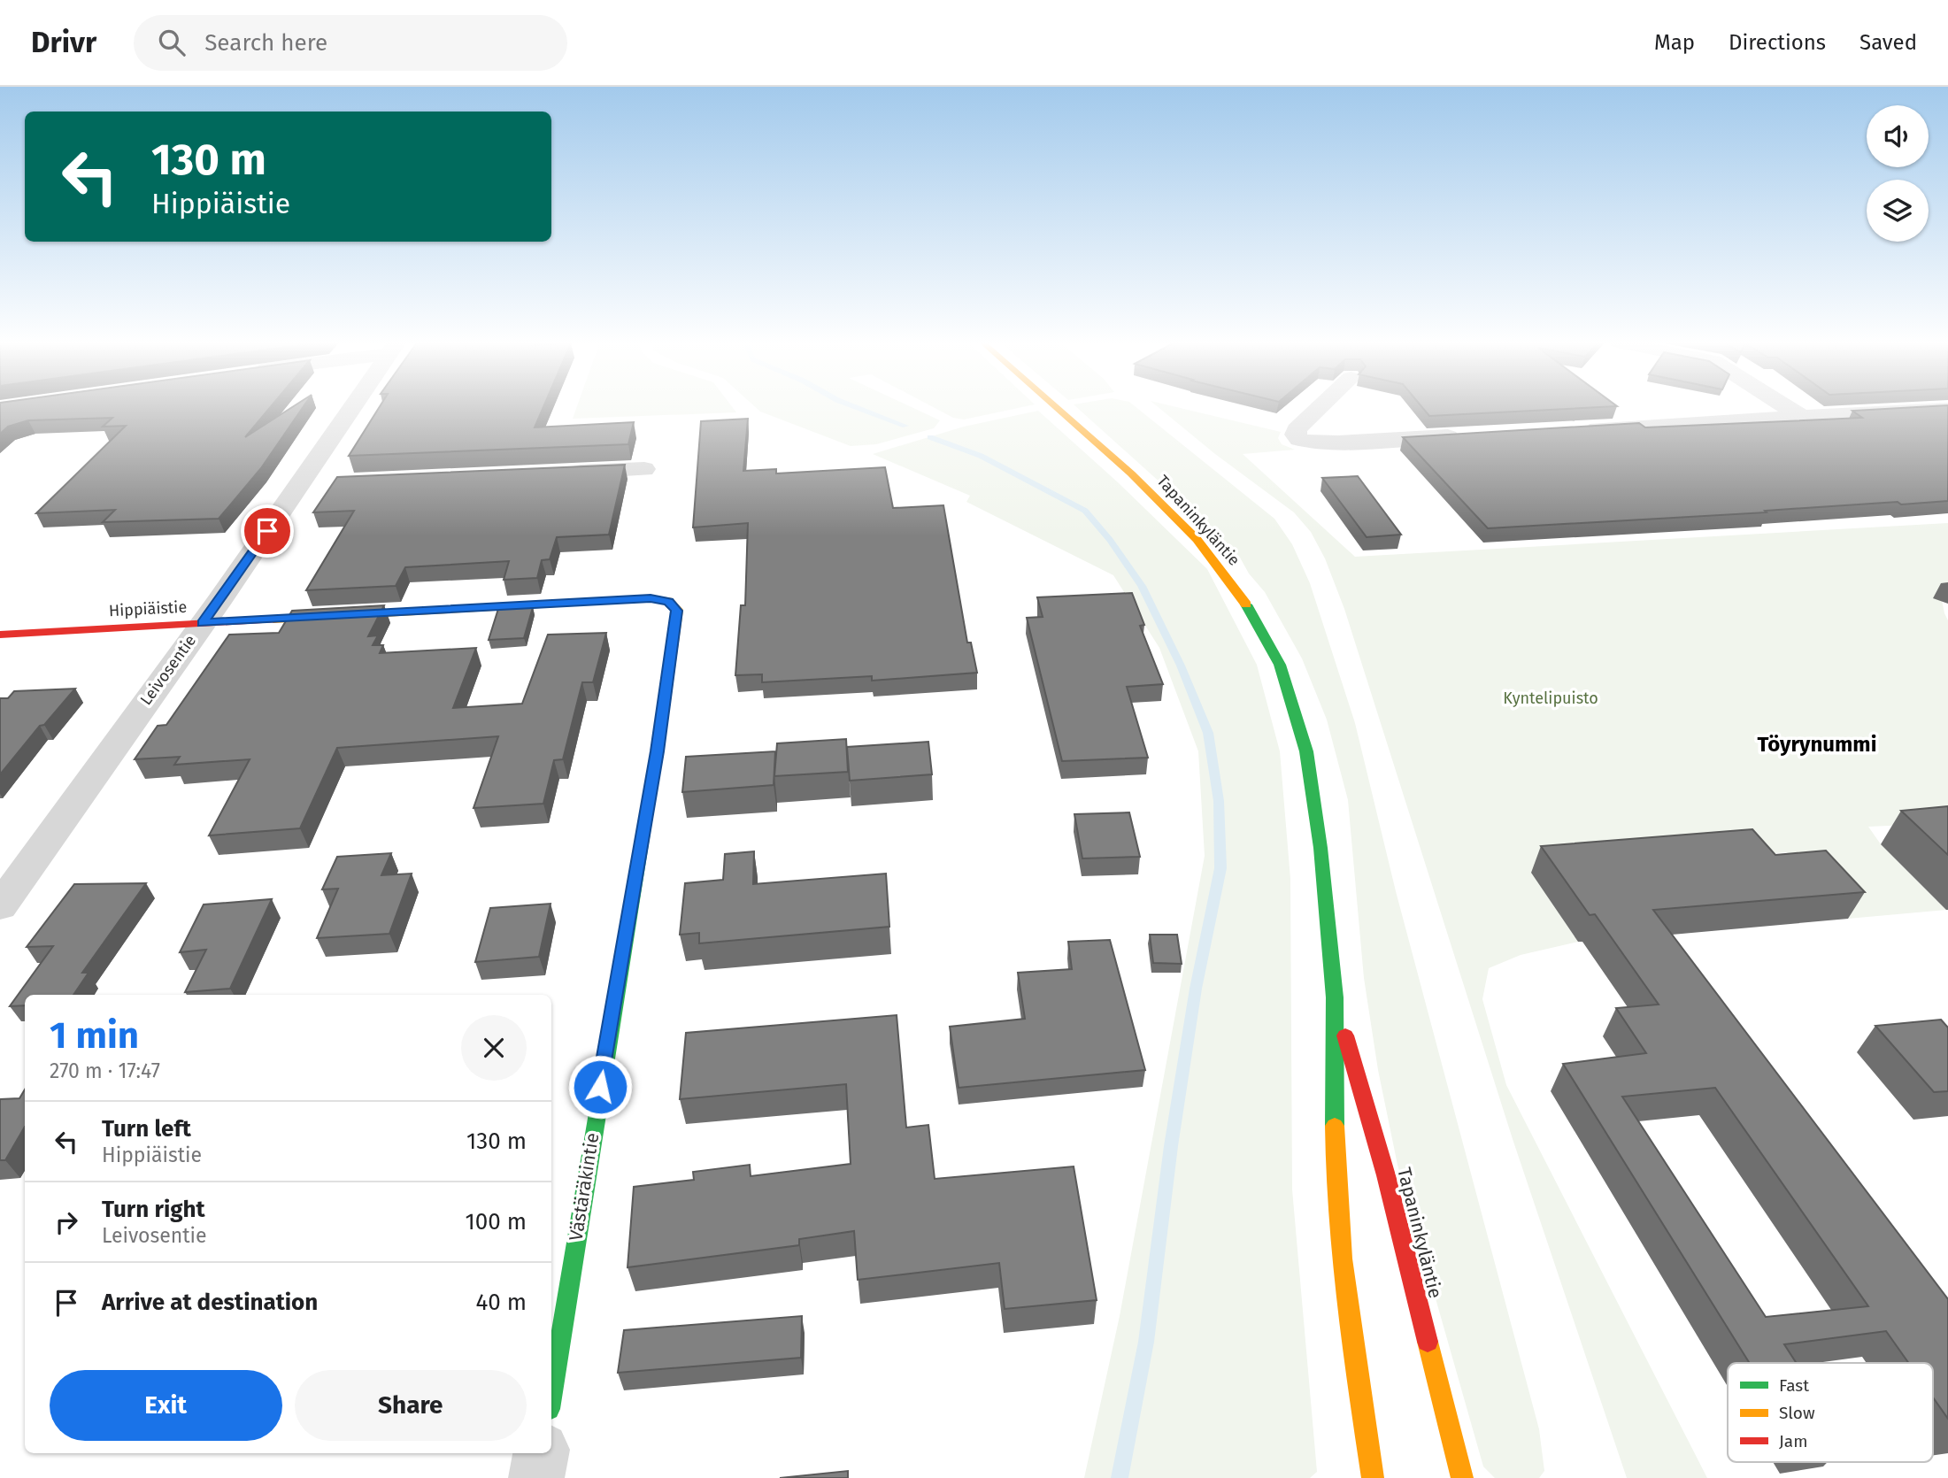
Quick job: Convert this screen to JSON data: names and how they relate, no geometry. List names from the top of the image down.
{
  "streets": {
    "main road": ["Tapaninkyläntie", "Hippiäistie", "Västäräkintie"],
    "street": ["Leivosentie"]
  },
  "crossings": [
    ["Hippiäistie", "Leivosentie"],
    ["Hippiäistie", "Västäräkintie"]
  ],
  "districts": ["Töyrynummi"],
  "parks": ["Kyntelipuisto"],
  "legend": ["Fast", "Slow", "Jam"],
  "page": {
    "header": "Drivr",
    "search": "Search here",
    "nav": ["Map", "Directions", "Saved"],
    "turn": ["130 m", "Hippiäistie"],
    "heading": ["1 min", "270 m · 17:47"],
    "list": [
      {
        "name": "Turn left",
        "note": "Hippiäistie",
        "value": "130 m"
      },
      {
        "name": "Turn right",
        "note": "Leivosentie",
        "value": "100 m"
      },
      {
        "name": "Arrive at destination",
        "value": "40 m"
      }
    ],
    "buttons": ["Exit", "Share"]
  }
}
